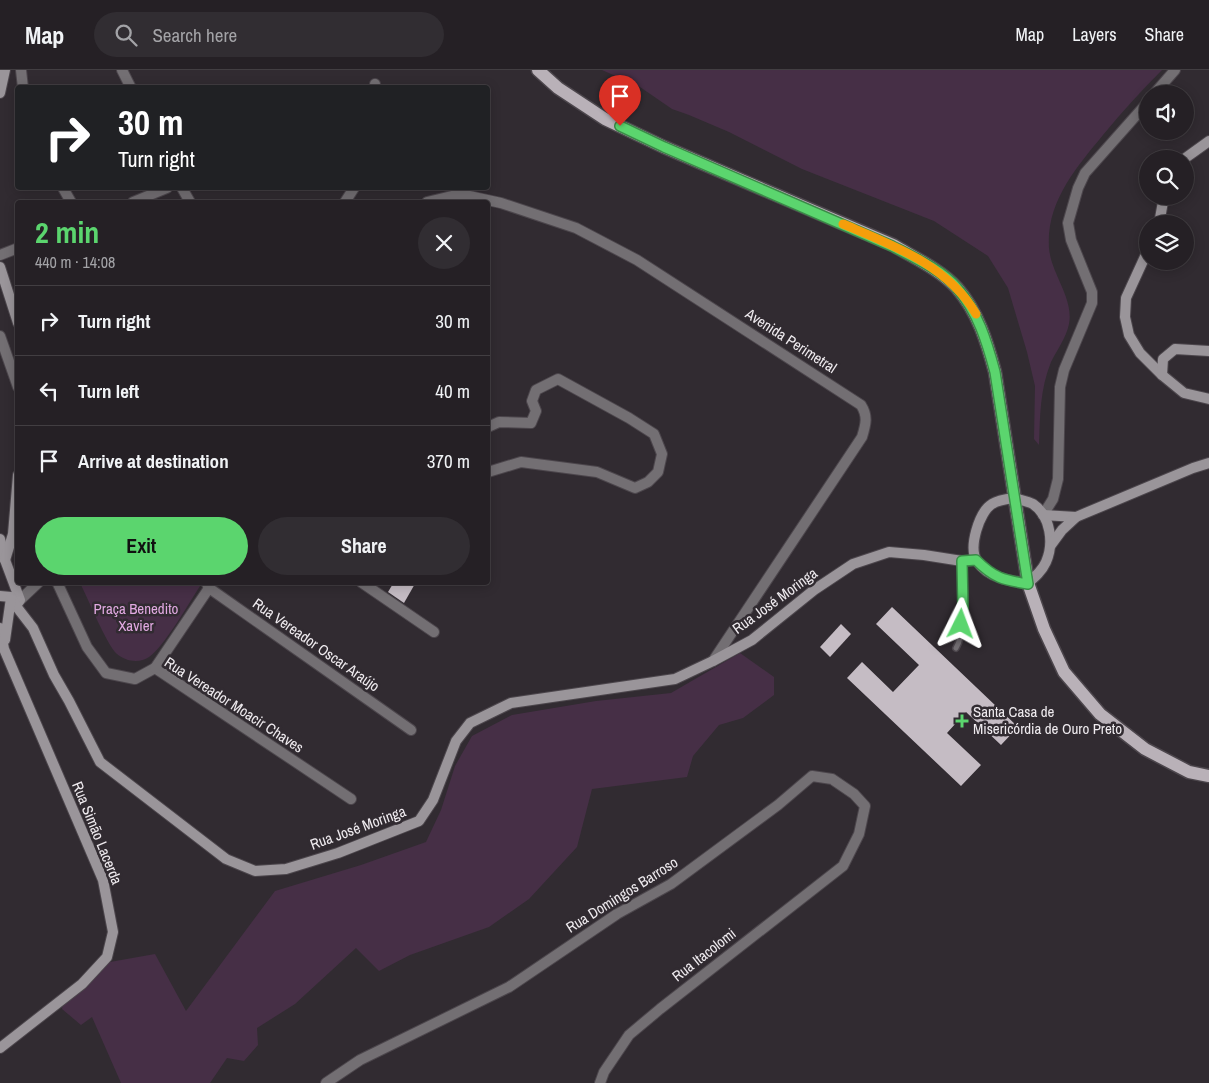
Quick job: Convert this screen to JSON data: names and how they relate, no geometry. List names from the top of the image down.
{
  "streets": {
    "street": [
      "Avenida Perimetral",
      "Rua José Moringa",
      "Rua Vereador Oscar Araújo",
      "Rua Vereador Moacir Chaves",
      "Rua Simão Lacerda",
      "Rua Domingos Barroso",
      "Rua Itacolomi"
    ]
  },
  "crossings": [
    ["Avenida Perimetral", "Rua José Moringa"],
    ["Rua Domingos Barroso", "Rua Itacolomi"]
  ],
  "parks": ["Praça Benedito Xavier"],
  "places": {
    "health": ["Santa Casa de Misericórdia de Ouro Preto"]
  },
  "page": {
    "header": "Map",
    "search": "Search here",
    "nav": ["Map", "Layers", "Share"],
    "turn": ["30 m", "Turn right"],
    "heading": ["2 min", "440 m · 14:08"],
    "list": [
      {
        "name": "Turn right",
        "value": "30 m"
      },
      {
        "name": "Turn left",
        "value": "40 m"
      },
      {
        "name": "Arrive at destination",
        "value": "370 m"
      }
    ],
    "buttons": ["Exit", "Share"]
  }
}
